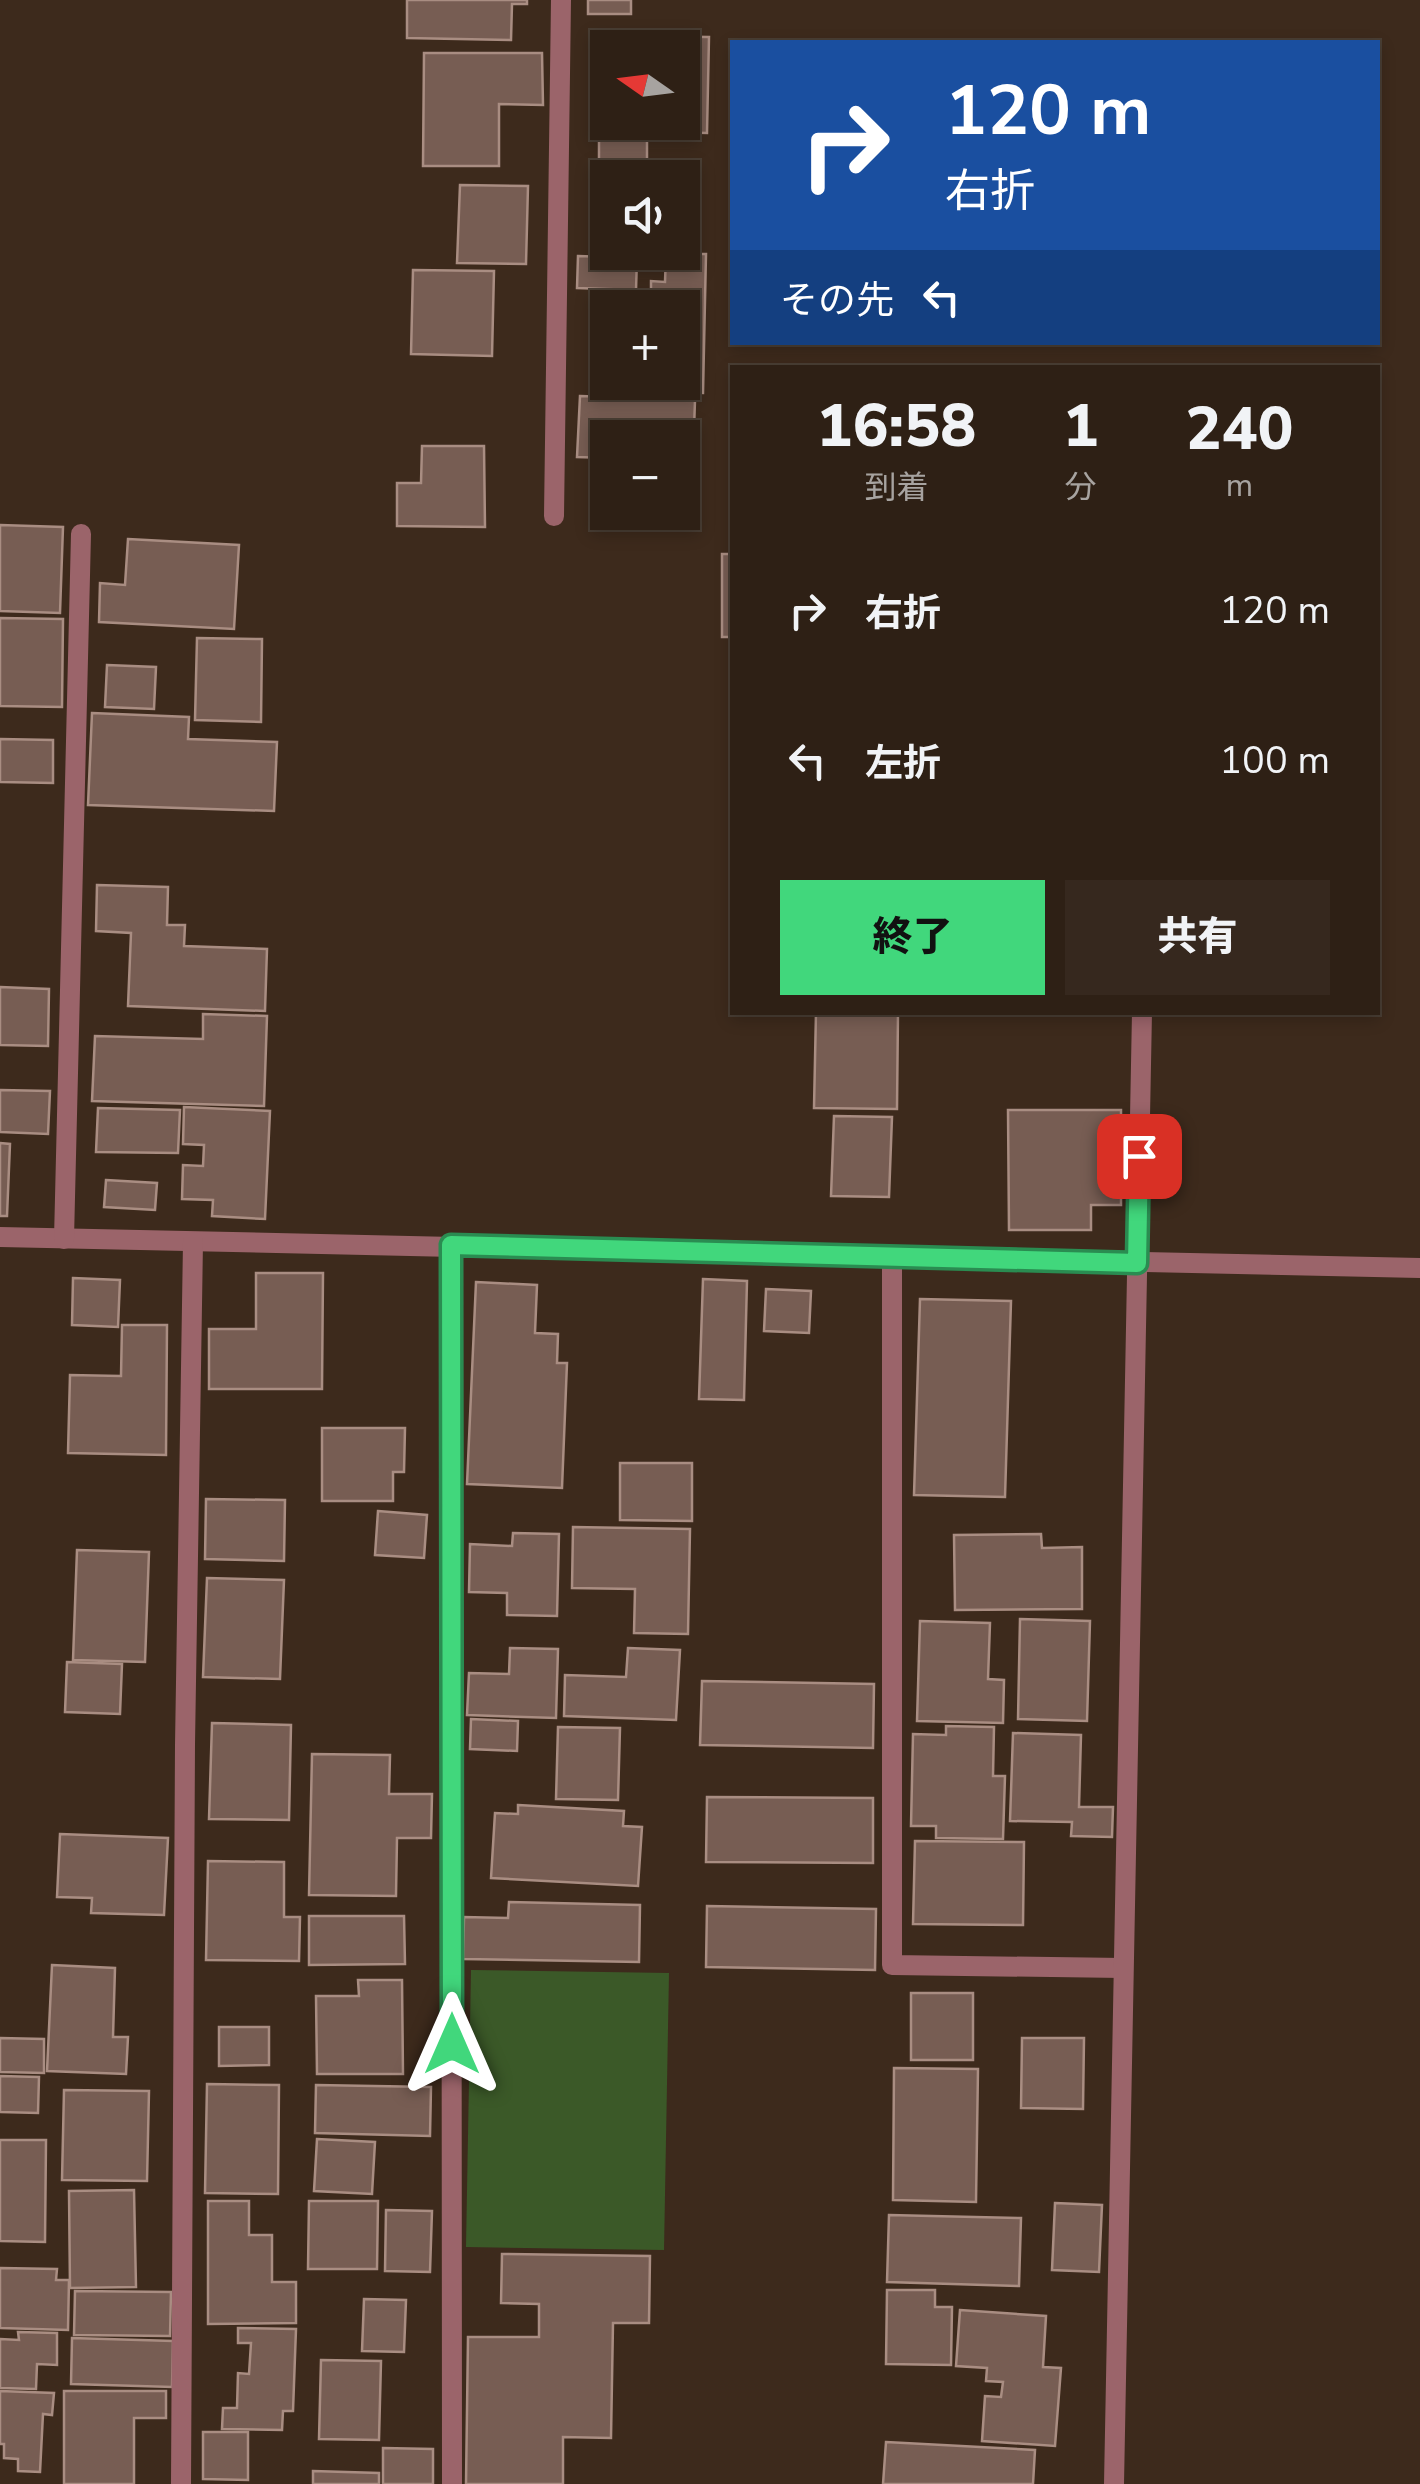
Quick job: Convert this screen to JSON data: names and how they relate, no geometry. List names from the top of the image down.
{
  "north": "left",
  "page": {
    "map_buttons": ["+", "−"],
    "turn": ["120 m", "右折"],
    "then": "その先",
    "eta": [
      "16:58",
      "到着",
      "1",
      "分",
      "240",
      "m"
    ],
    "list": [
      {
        "name": "右折",
        "value": "120 m"
      },
      {
        "name": "左折",
        "value": "100 m"
      }
    ],
    "buttons": ["終了", "共有"]
  }
}
